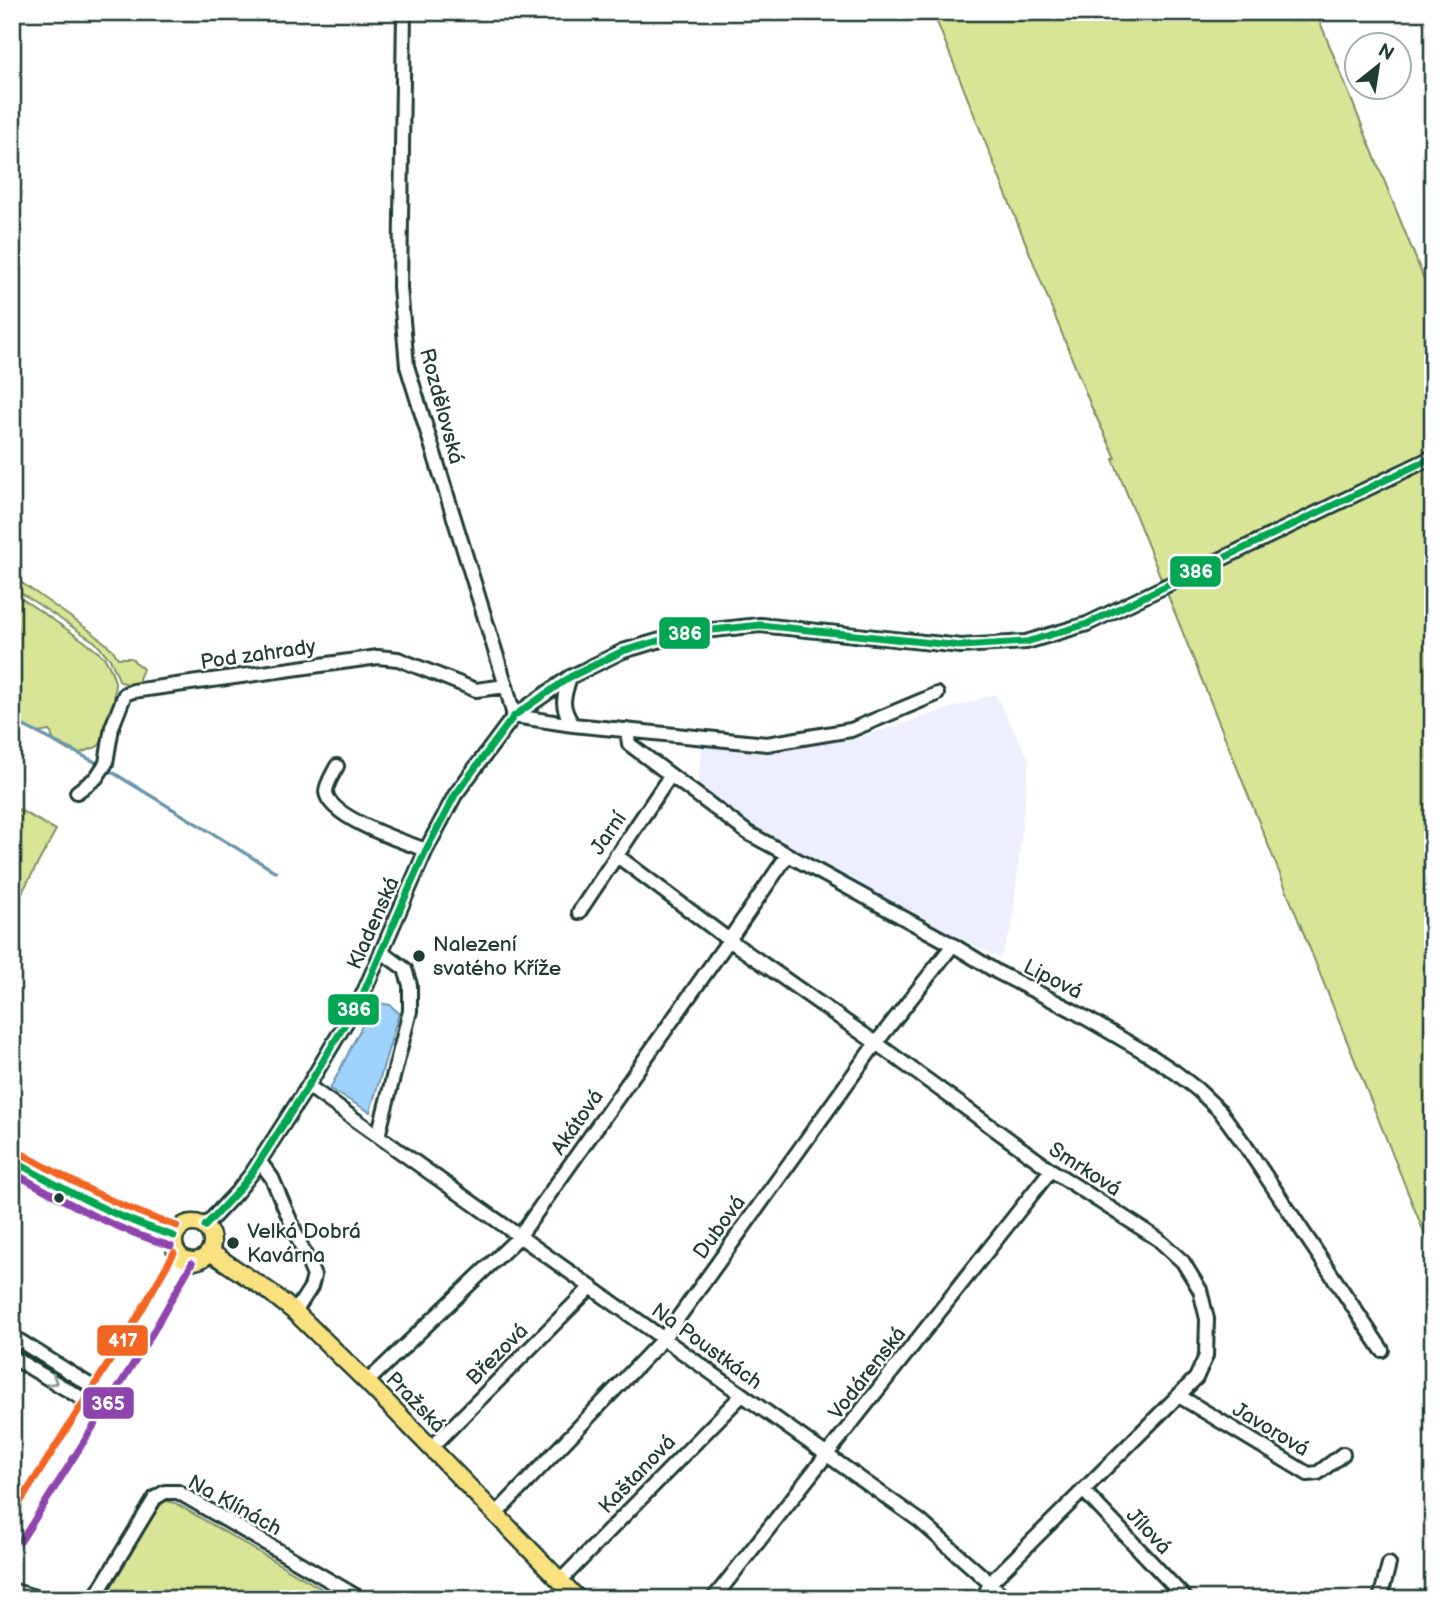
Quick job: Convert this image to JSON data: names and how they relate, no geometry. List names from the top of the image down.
{
  "streets": {
    "main road": ["Pražská"],
    "street": [
      "Rozdělovská",
      "Pod zahrady",
      "Jarní",
      "Kladenská",
      "Lipová",
      "Akátová",
      "Smrková",
      "Dubová",
      "Na Poustkách",
      "Březová",
      "Vodárenská",
      "Javorová",
      "Kaštanová",
      "Na Klínách",
      "Jílová"
    ]
  },
  "crossings": [
    ["Rozdělovská", "Pod zahrady"],
    ["Rozdělovská", "Kladenská"],
    ["Jarní", "Lipová"],
    ["Jarní", "Smrková"],
    ["Kladenská", "Na Poustkách"],
    ["Kladenská", "Pražská"],
    ["Lipová", "Akátová"],
    ["Lipová", "Dubová"],
    ["Akátová", "Smrková"],
    ["Akátová", "Na Poustkách"],
    ["Akátová", "Pražská"],
    ["Smrková", "Dubová"],
    ["Smrková", "Na Poustkách"],
    ["Smrková", "Vodárenská"],
    ["Smrková", "Javorová"],
    ["Smrková", "Jílová"],
    ["Dubová", "Na Poustkách"],
    ["Dubová", "Pražská"],
    ["Na Poustkách", "Březová"],
    ["Na Poustkách", "Vodárenská"],
    ["Na Poustkách", "Kaštanová"],
    ["Březová", "Pražská"],
    ["Pražská", "Kaštanová"]
  ],
  "places": ["Nalezení svatého Kříže", "Velká Dobrá Kavárna"],
  "lines": ["transit line 386", "transit line 417", "transit line 365"],
  "north": "top right"
}
